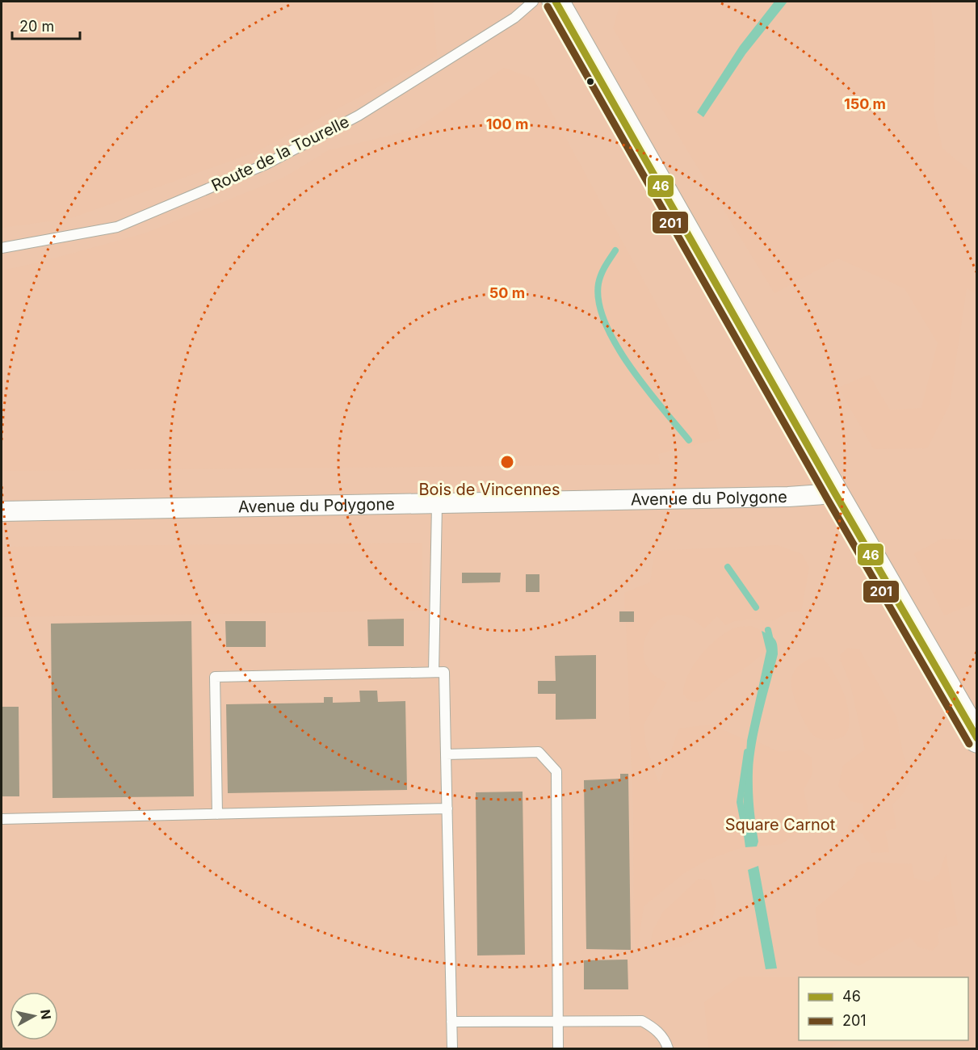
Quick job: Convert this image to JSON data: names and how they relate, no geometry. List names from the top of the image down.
{
  "streets": {
    "street": ["Avenue du Polygone"],
    "lane": ["Route de la Tourelle"]
  },
  "parks": ["Bois de Vincennes", "Square Carnot"],
  "lines": ["transit line 46", "transit line 201"],
  "legend": ["46", "201"],
  "scale_bar": "20 m",
  "north": "right",
  "rings": ["150 m", "100 m", "50 m"]
}
